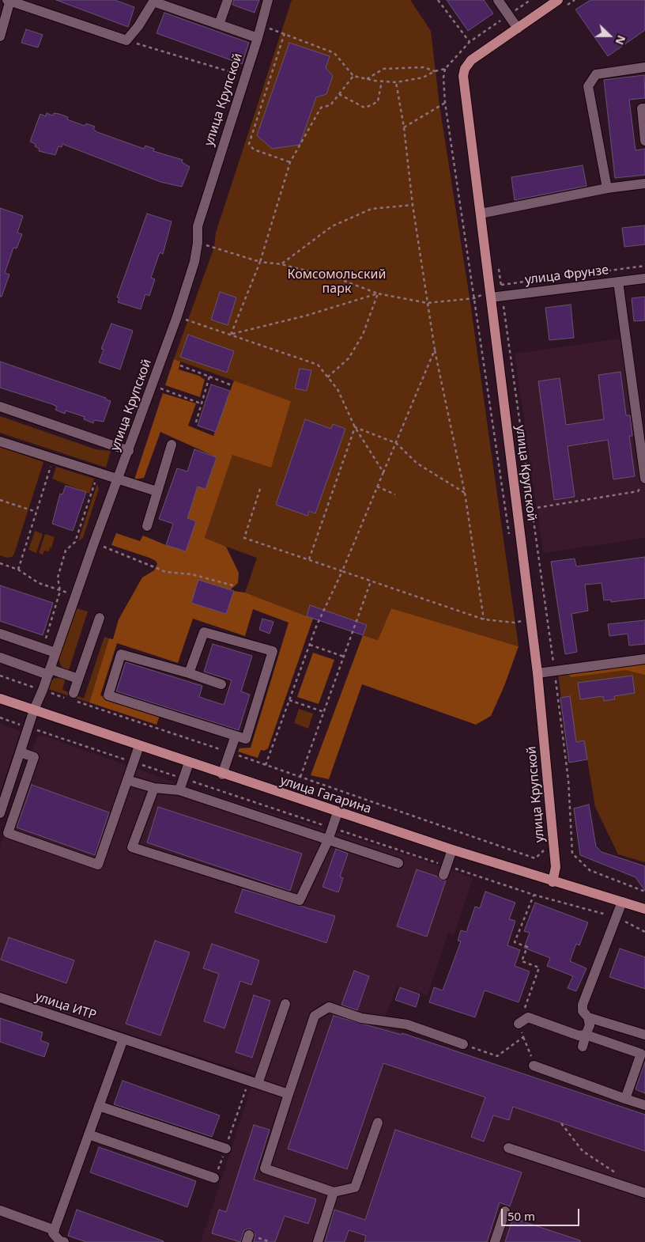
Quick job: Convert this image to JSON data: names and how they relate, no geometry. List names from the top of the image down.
{
  "streets": {
    "main road": ["улица Крупской", "улица Гагарина"],
    "street": ["улица Фрунзе", "улица ИТР"]
  },
  "crossings": [
    ["улица Крупской", "улица Фрунзе"],
    ["улица Крупской", "улица Гагарина"]
  ],
  "parks": ["Комсомольский парк"],
  "scale_bar": "50 m",
  "north": "right"
}
